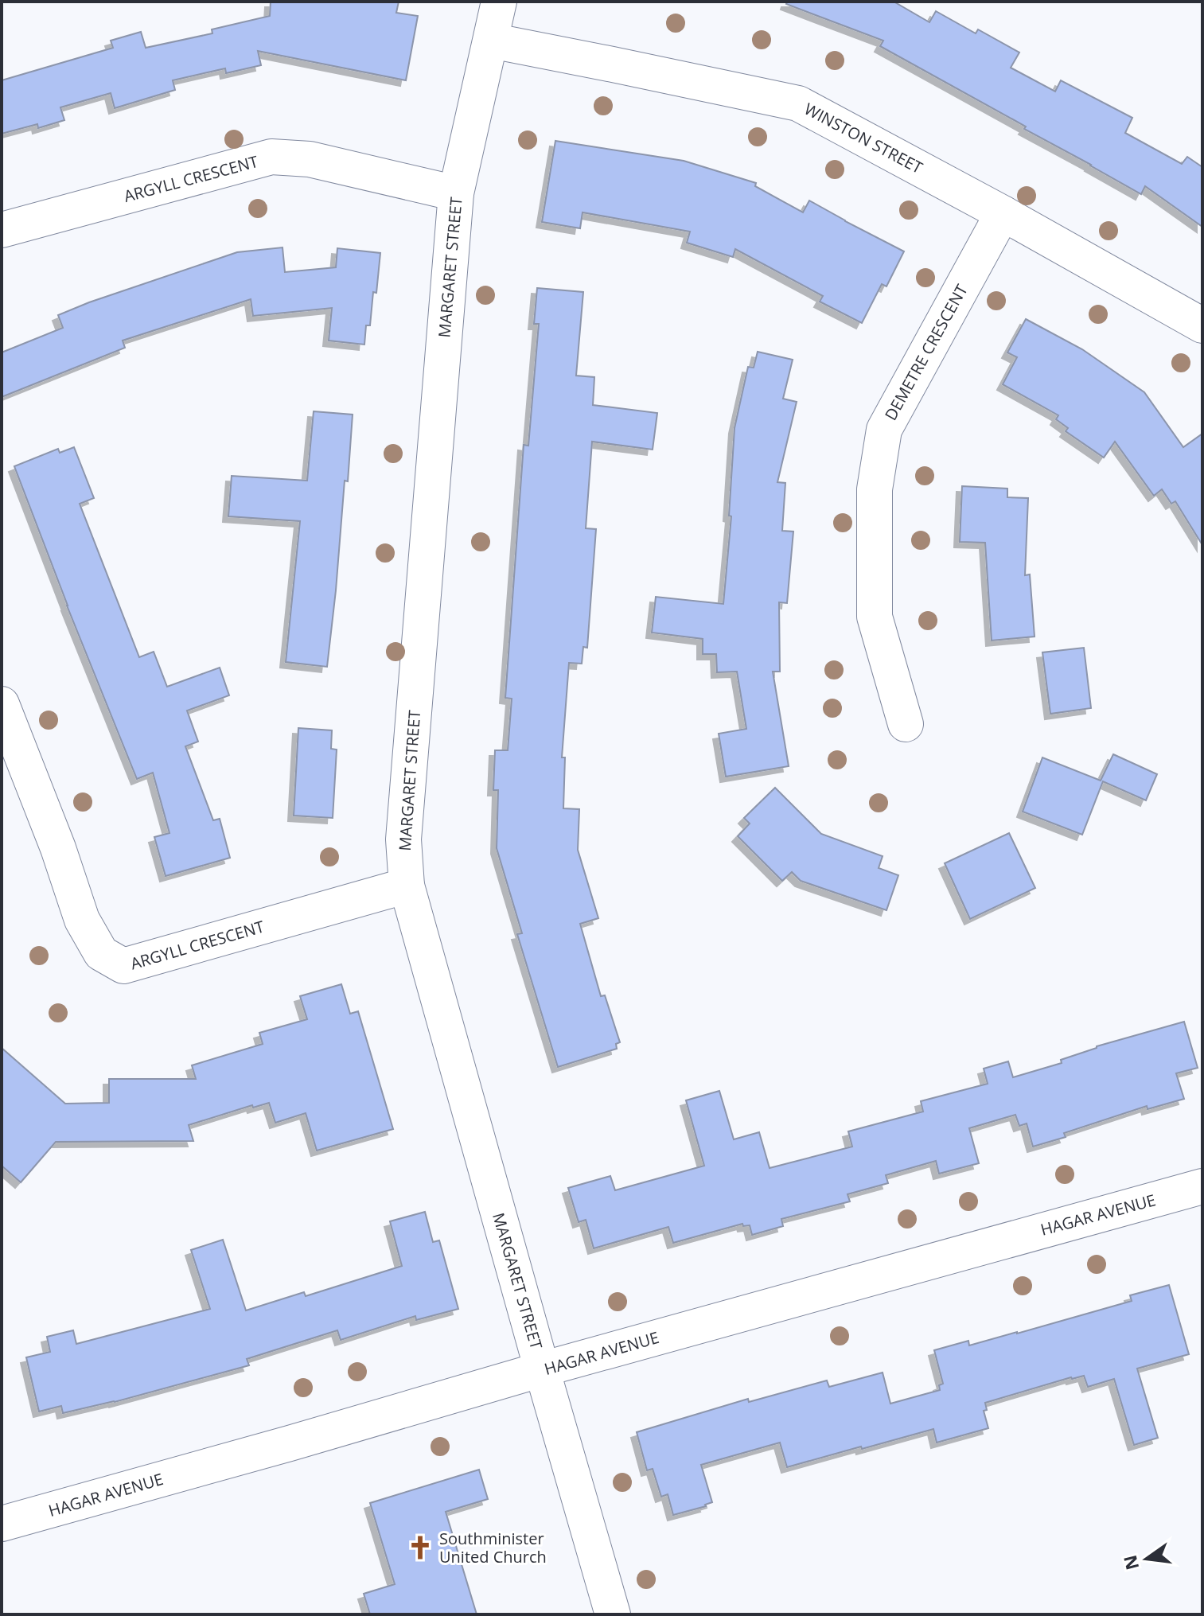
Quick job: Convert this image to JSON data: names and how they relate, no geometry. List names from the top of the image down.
{
  "streets": {
    "street": [
      "WINSTON STREET",
      "ARGYLL CRESCENT",
      "MARGARET STREET",
      "DEMETRE CRESCENT",
      "HAGAR AVENUE"
    ]
  },
  "crossings": [
    ["WINSTON STREET", "MARGARET STREET"],
    ["WINSTON STREET", "DEMETRE CRESCENT"],
    ["ARGYLL CRESCENT", "MARGARET STREET"],
    ["MARGARET STREET", "HAGAR AVENUE"]
  ],
  "places": {
    "church": ["Southminister United Church"]
  },
  "north": "left"
}
